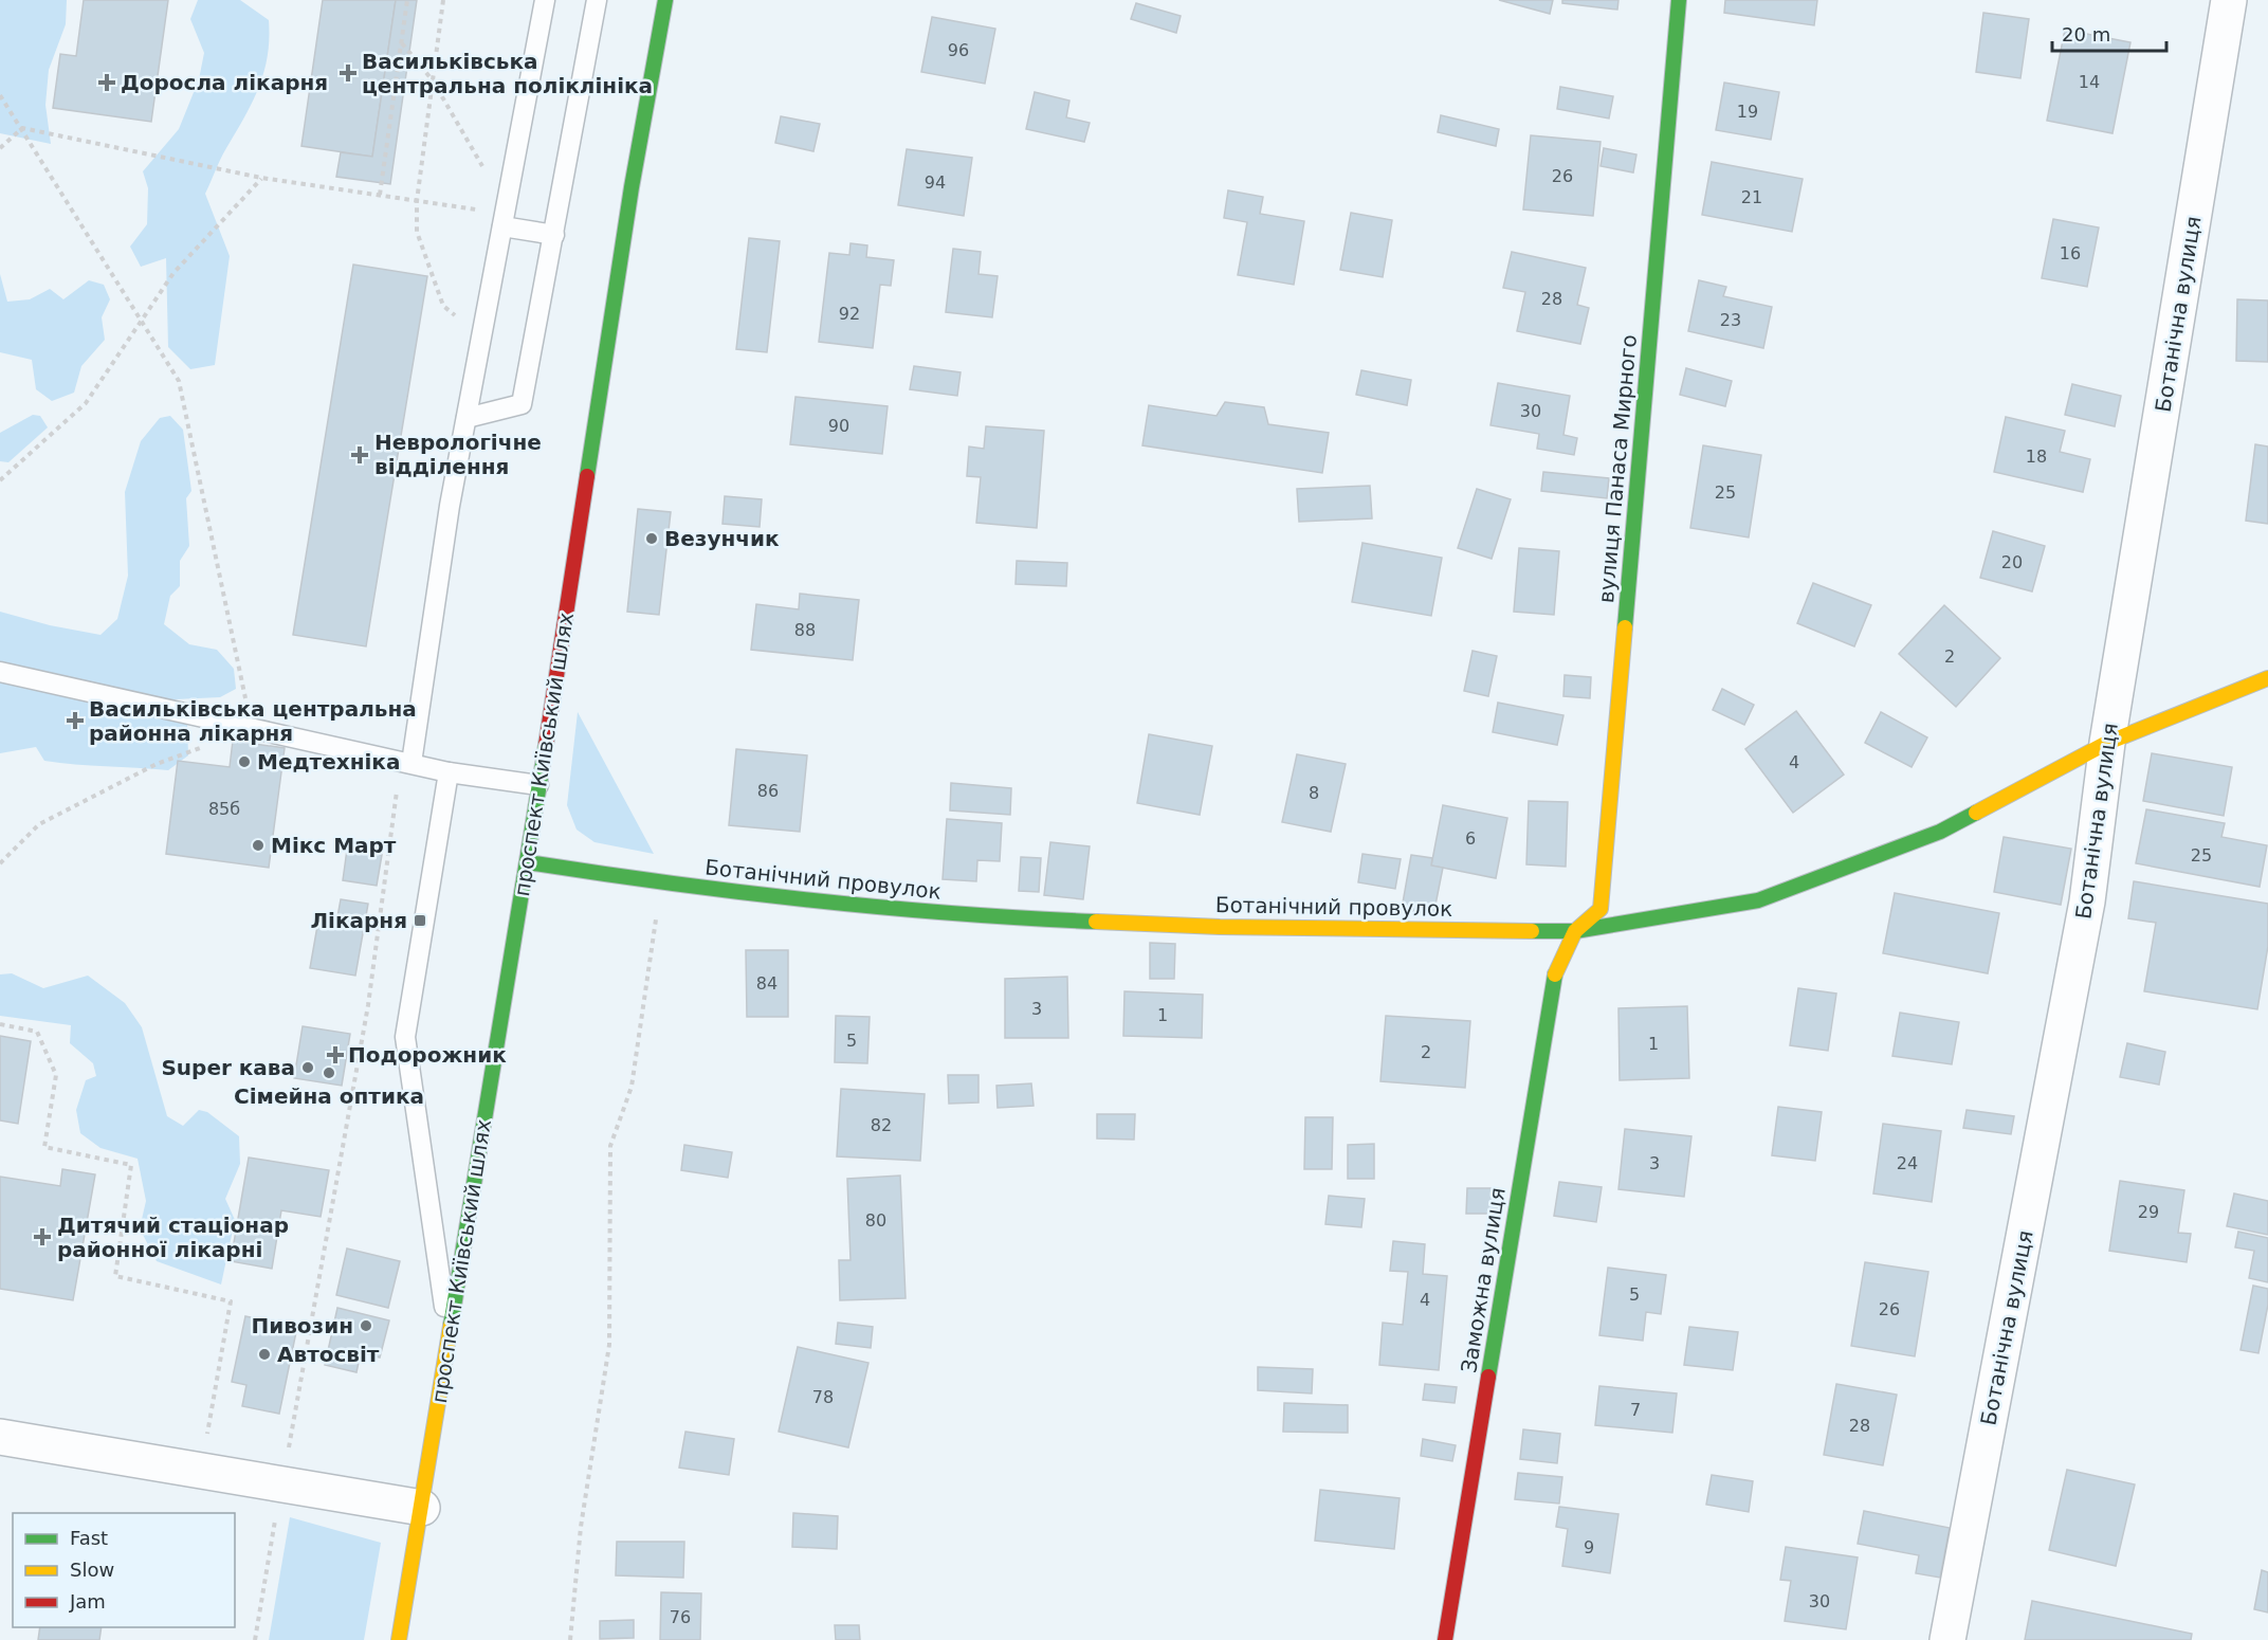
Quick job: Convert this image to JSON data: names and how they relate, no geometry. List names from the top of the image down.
{
  "streets": {
    "street": [
      "Ботанічна вулиця",
      "вулиця Панаса Мирного",
      "проспект Київський шлях",
      "Ботанічний провулок",
      "Заможна вулиця"
    ]
  },
  "crossings": [
    ["Ботанічна вулиця", "Ботанічний провулок"],
    ["вулиця Панаса Мирного", "Ботанічний провулок"],
    ["вулиця Панаса Мирного", "Заможна вулиця"],
    ["проспект Київський шлях", "Ботанічний провулок"],
    ["Ботанічний провулок", "Заможна вулиця"]
  ],
  "places": {
    "health": [
      "Васильківська центральна поліклініка",
      "Доросла лікарня",
      "Неврологічне відділення",
      "Васильківська центральна районна лікарня",
      "Подорожник",
      "Дитячий стаціонар районної лікарні"
    ],
    "other": [
      "Везунчик",
      "Медтехніка",
      "Мікс Март",
      "Super кава",
      "Сімейна оптика",
      "Пивозин",
      "Автосвіт"
    ],
    "transit": ["Лікарня"]
  },
  "house_numbers": [
    "96",
    "14",
    "19",
    "26",
    "94",
    "21",
    "16",
    "28",
    "92",
    "23",
    "30",
    "90",
    "18",
    "25",
    "20",
    "88",
    "2",
    "4",
    "86",
    "8",
    "85б",
    "6",
    "25",
    "84",
    "3",
    "1",
    "5",
    "1",
    "2",
    "82",
    "3",
    "24",
    "29",
    "80",
    "5",
    "4",
    "26",
    "78",
    "7",
    "28",
    "9",
    "30",
    "76"
  ],
  "legend": ["Fast", "Slow", "Jam"],
  "scale_bar": "20 m"
}
